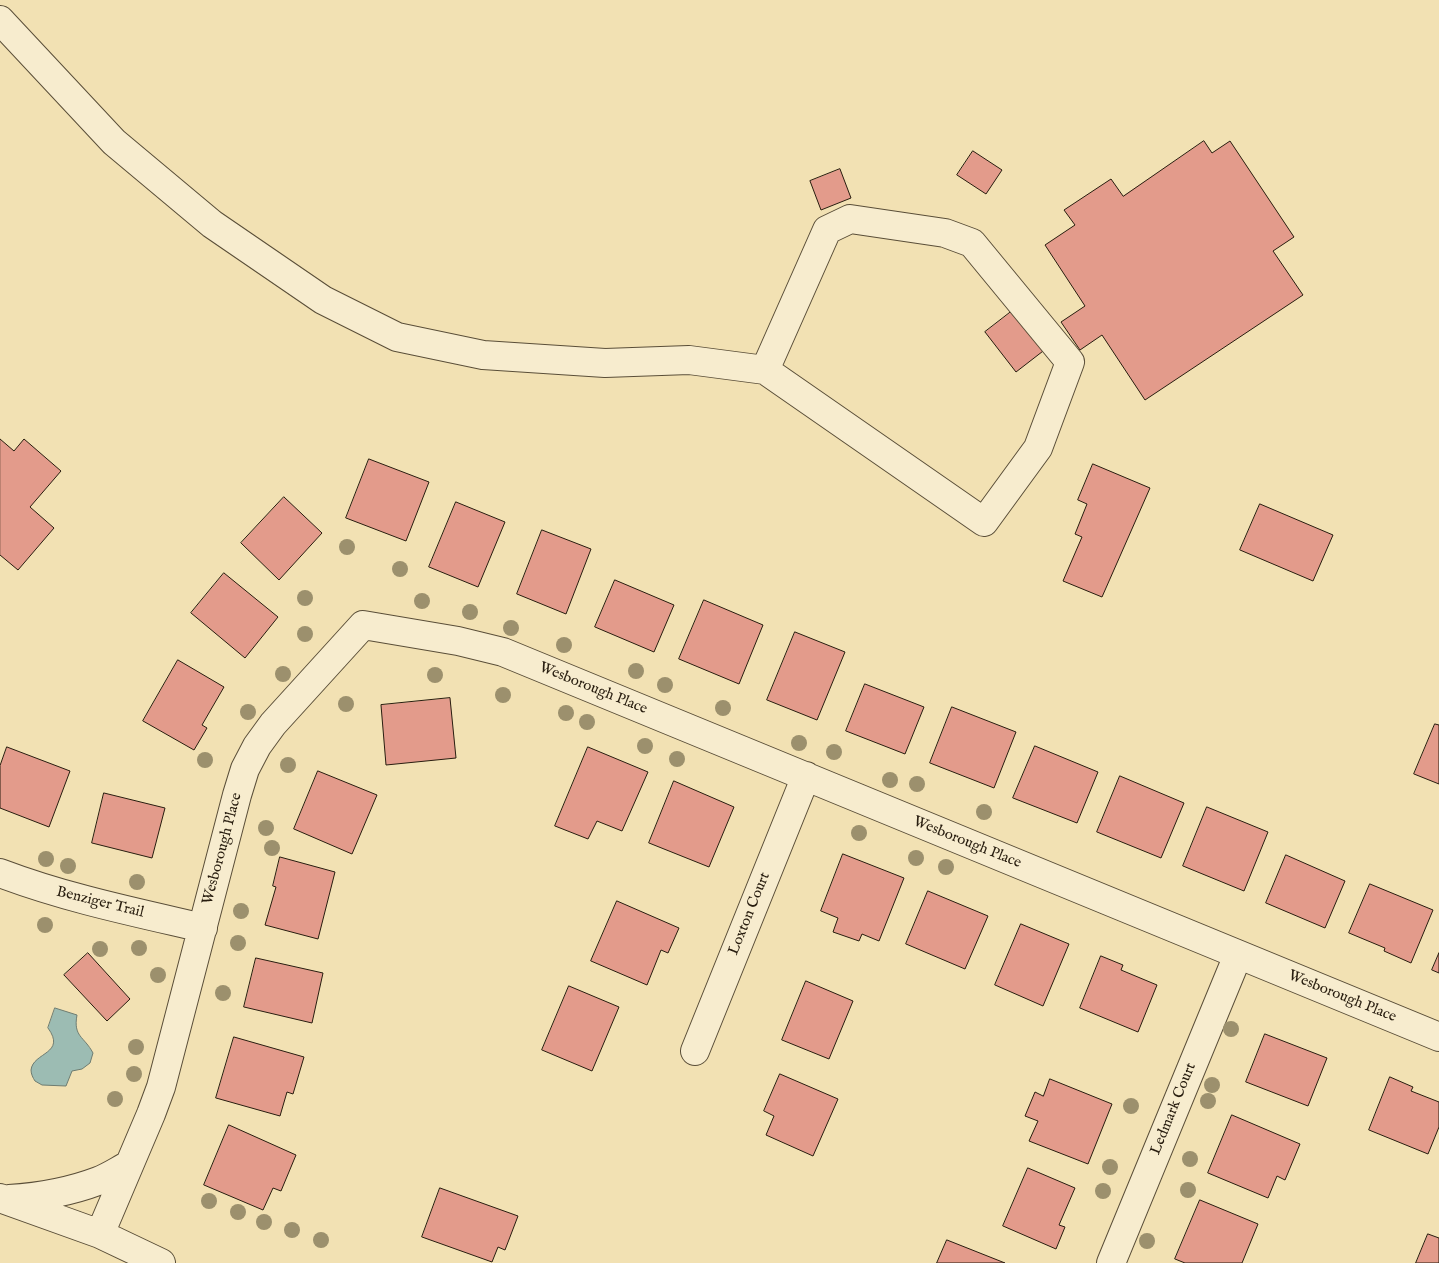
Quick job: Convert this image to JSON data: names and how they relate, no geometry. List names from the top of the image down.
{
  "streets": {
    "street": [
      "Wesborough Place",
      "Benziger Trail",
      "Loxton Court",
      "Ledmark Court"
    ]
  },
  "crossings": [
    ["Wesborough Place", "Benziger Trail"],
    ["Wesborough Place", "Loxton Court"],
    ["Wesborough Place", "Ledmark Court"]
  ]
}
